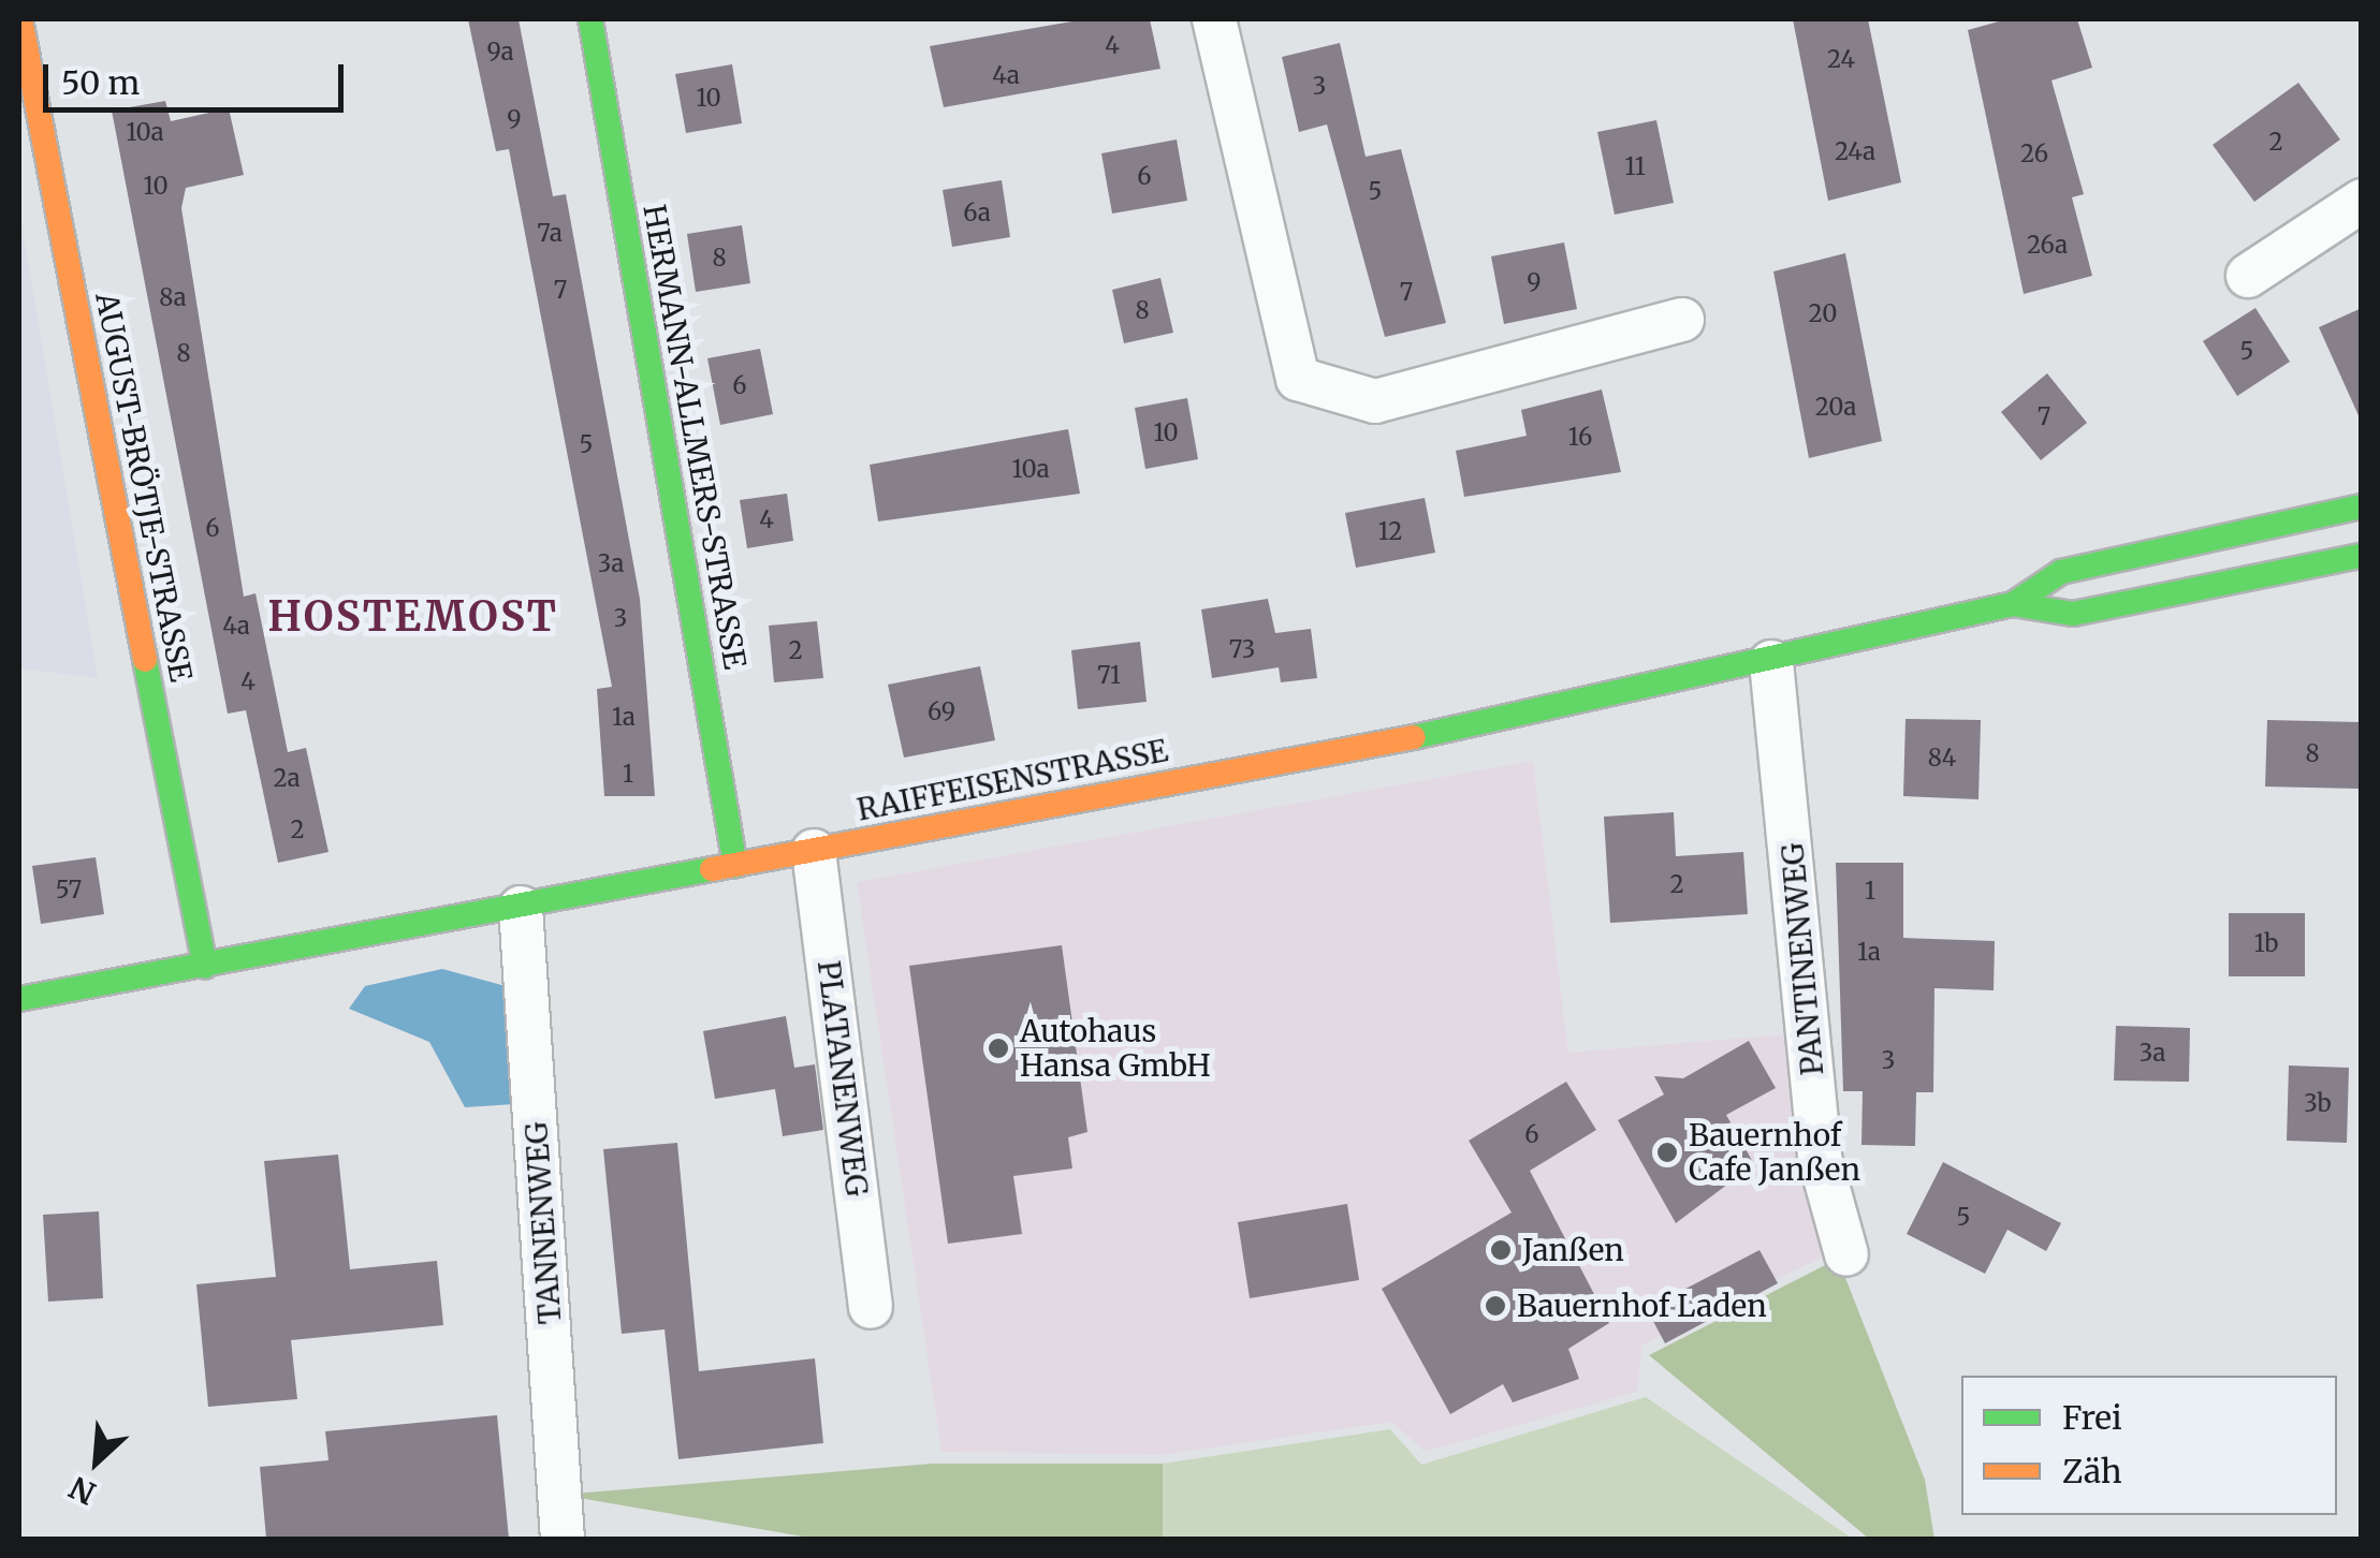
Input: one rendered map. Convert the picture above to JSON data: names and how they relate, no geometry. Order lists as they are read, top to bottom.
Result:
{
  "streets": {
    "street": [
      "HERMANN-ALLMERS-STRASSE",
      "AUGUST-BRÖTJE-STRASSE",
      "RAIFFEISENSTRASSE",
      "PANTINENWEG",
      "PLATANENWEG",
      "TANNENWEG"
    ]
  },
  "crossings": [
    ["HERMANN-ALLMERS-STRASSE", "RAIFFEISENSTRASSE"],
    ["AUGUST-BRÖTJE-STRASSE", "RAIFFEISENSTRASSE"],
    ["RAIFFEISENSTRASSE", "PANTINENWEG"],
    ["RAIFFEISENSTRASSE", "PLATANENWEG"],
    ["RAIFFEISENSTRASSE", "TANNENWEG"]
  ],
  "districts": ["HOSTEMOST"],
  "places": [
    "Autohaus Hansa GmbH",
    "Bauernhof Cafe Janßen",
    "Janßen",
    "Bauernhof Laden"
  ],
  "house_numbers": [
    "4",
    "9a",
    "24",
    "4a",
    "3",
    "10",
    "9",
    "10a",
    "2",
    "24a",
    "26",
    "11",
    "6",
    "10",
    "5",
    "6a",
    "7a",
    "26a",
    "8",
    "9",
    "7",
    "7",
    "8a",
    "8",
    "20",
    "5",
    "8",
    "6",
    "20a",
    "7",
    "10",
    "16",
    "5",
    "10a",
    "4",
    "6",
    "12",
    "3a",
    "3",
    "4a",
    "73",
    "2",
    "71",
    "4",
    "69",
    "1a",
    "8",
    "84",
    "1",
    "2a",
    "2",
    "2",
    "57",
    "1",
    "1b",
    "1a",
    "3a",
    "3",
    "3b",
    "6",
    "5"
  ],
  "legend": ["Frei", "Zäh"],
  "scale_bar": "50 m",
  "north": "bottom left"
}
